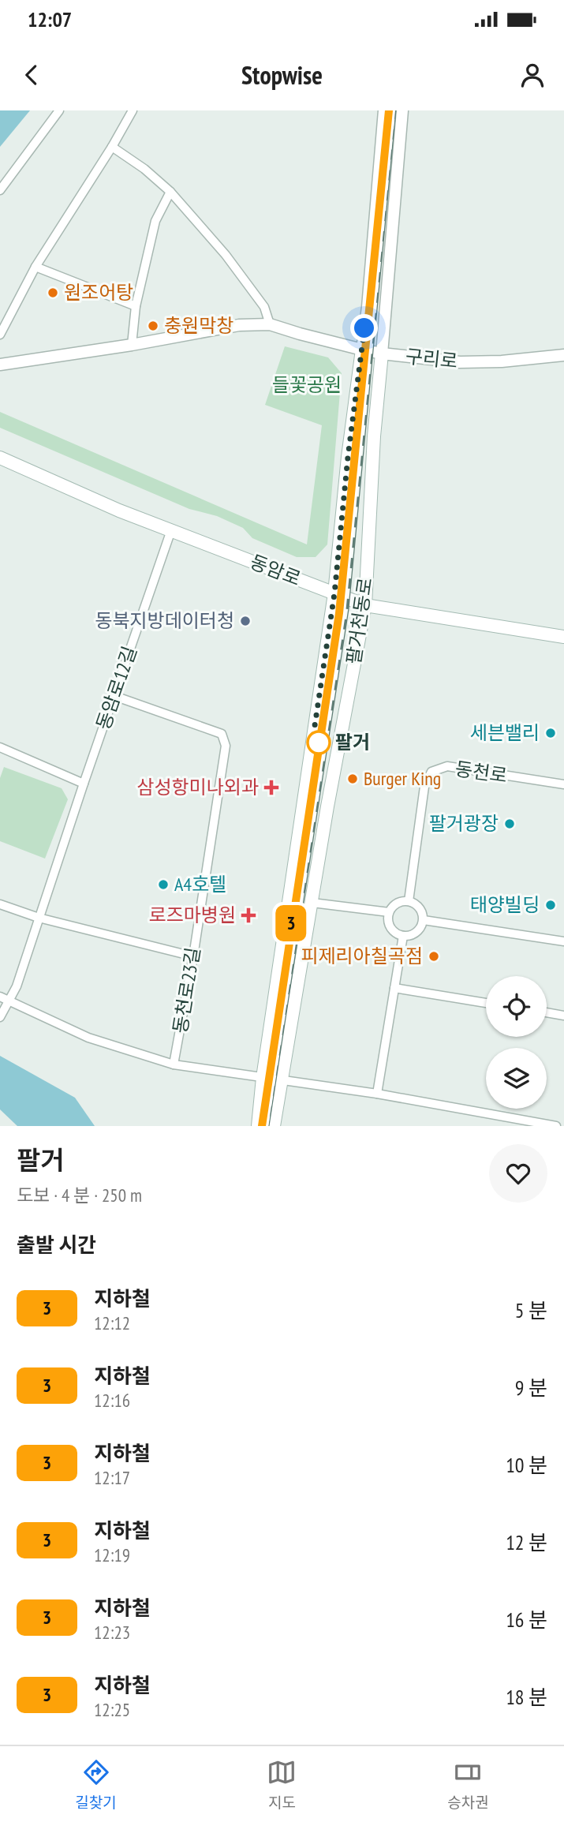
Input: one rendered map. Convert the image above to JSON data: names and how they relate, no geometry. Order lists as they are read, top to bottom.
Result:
{
  "streets": {
    "main road": ["동암로", "팔거천동로"],
    "street": [
      "구리로",
      "동암로12길",
      "동천로",
      "동천로23길"
    ]
  },
  "crossings": [
    ["구리로", "팔거천동로"],
    ["동암로", "팔거천동로"],
    ["동암로", "동암로12길"],
    ["동암로12길", "동천로23길"]
  ],
  "parks": ["들꽃공원"],
  "places": {
    "other": [
      "원조어탕",
      "충원막창",
      "동북지방데이터청",
      "세븐밸리",
      "팔거",
      "Burger King",
      "팔거광장",
      "A4호텔",
      "태양빌딩",
      "피제리아칠곡점"
    ],
    "health": ["삼성항미나외과", "로즈마병원"]
  },
  "lines": ["metro line 3"],
  "page": {
    "status": "12:07",
    "header": "Stopwise",
    "on_map": "3",
    "heading": [
      ["팔거", "도보 · 4 분 · 250 m"],
      "출발 시간"
    ],
    "list": [
      {
        "mark": "3",
        "name": "지하철",
        "note": "12:12",
        "value": "5 분"
      },
      {
        "mark": "3",
        "name": "지하철",
        "note": "12:16",
        "value": "9 분"
      },
      {
        "mark": "3",
        "name": "지하철",
        "note": "12:17",
        "value": "10 분"
      },
      {
        "mark": "3",
        "name": "지하철",
        "note": "12:19",
        "value": "12 분"
      },
      {
        "mark": "3",
        "name": "지하철",
        "note": "12:23",
        "value": "16 분"
      },
      {
        "mark": "3",
        "name": "지하철",
        "note": "12:25",
        "value": "18 분"
      }
    ],
    "tabs": ["길찾기", "지도", "승차권"]
  }
}
